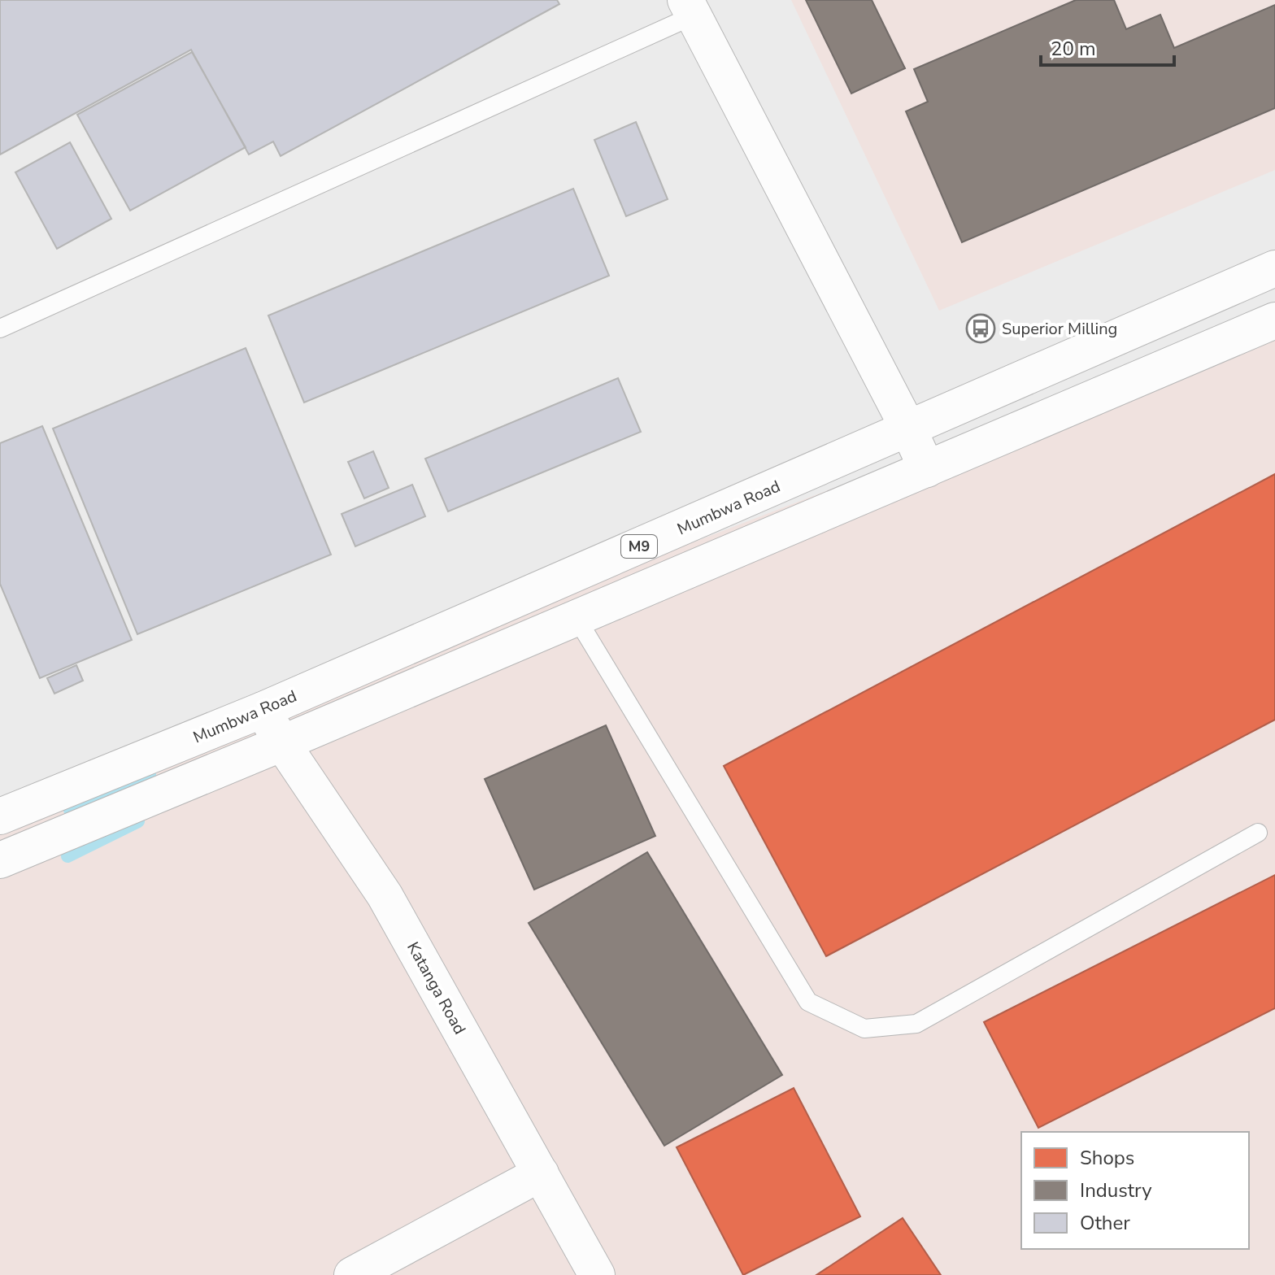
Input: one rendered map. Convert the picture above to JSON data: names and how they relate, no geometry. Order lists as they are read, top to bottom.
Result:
{
  "streets": {
    "main road": ["Mumbwa Road", "M9", "Katanga Road"]
  },
  "crossings": [
    ["Mumbwa Road", "Katanga Road"],
    ["M9", "Katanga Road"]
  ],
  "places": {
    "bus stop": ["Superior Milling"]
  },
  "legend": ["Shops", "Industry", "Other"],
  "scale_bar": "20 m"
}
